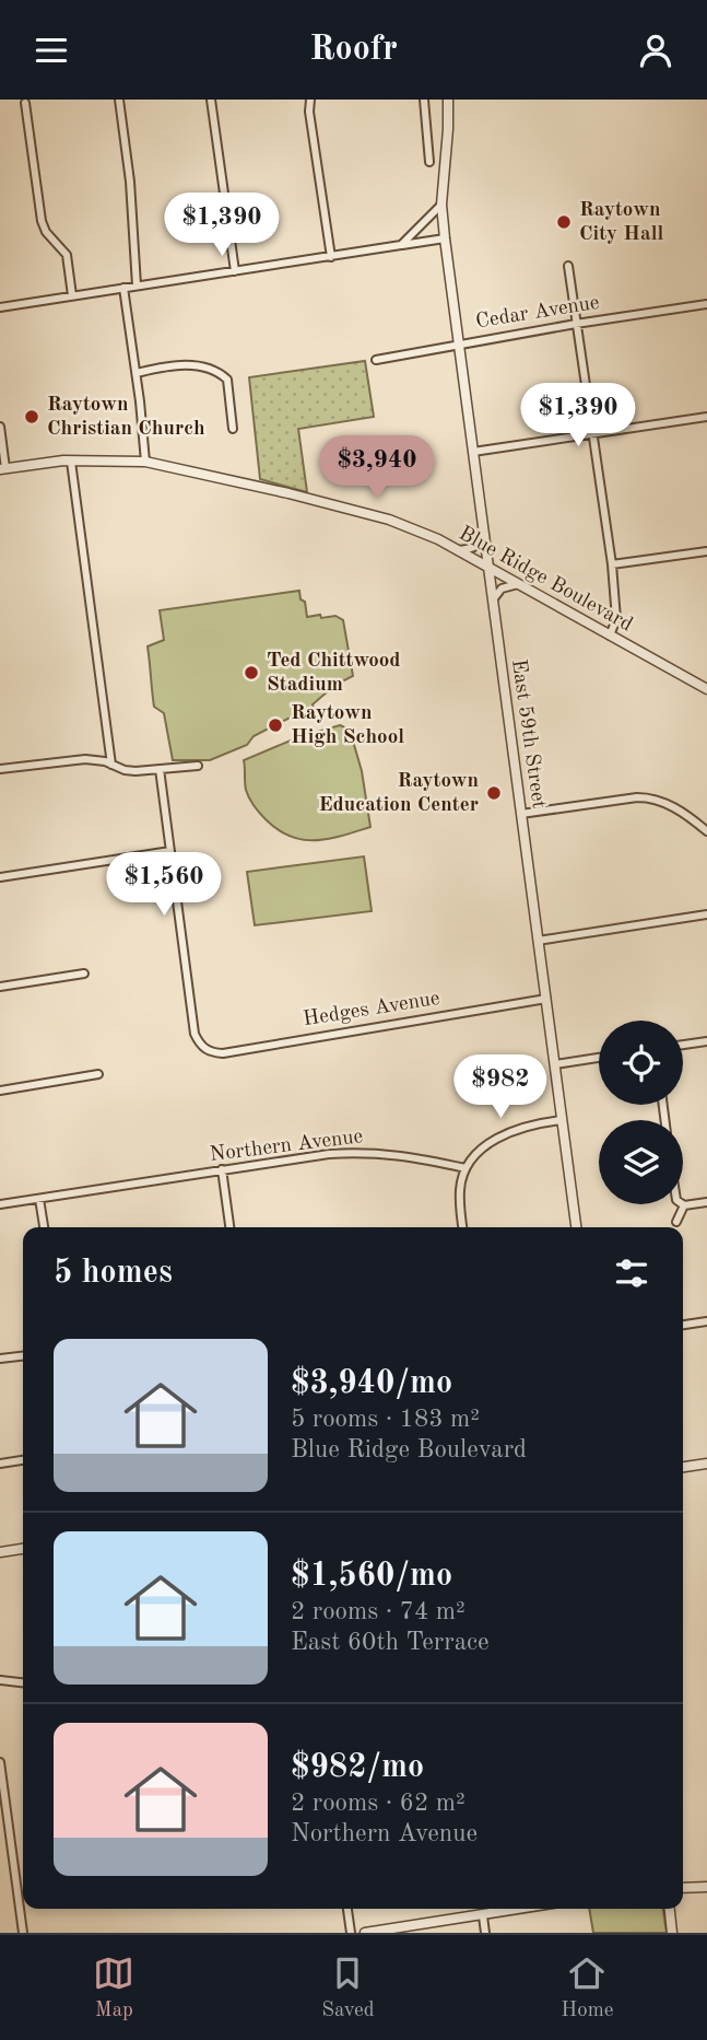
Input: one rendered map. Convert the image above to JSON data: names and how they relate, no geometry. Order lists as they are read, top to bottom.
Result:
{
  "streets": {
    "street": [
      "Cedar Avenue",
      "Blue Ridge Boulevard",
      "East 59th Street",
      "Hedges Avenue",
      "Northern Avenue"
    ]
  },
  "crossings": [
    ["Cedar Avenue", "East 59th Street"],
    ["Blue Ridge Boulevard", "East 59th Street"],
    ["East 59th Street", "Hedges Avenue"]
  ],
  "places": [
    "Raytown City Hall",
    "Raytown Christian Church",
    "Ted Chittwood Stadium",
    "Raytown High School",
    "Raytown Education Center"
  ],
  "page": {
    "header": "Roofr",
    "price": [
      "$1,390",
      "$1,390",
      "$3,940",
      "$1,560",
      "$982"
    ],
    "heading": "5 homes",
    "list": [
      {
        "name": "$3,940/mo",
        "note": "5 rooms · 183 m² · Blue Ridge Boulevard"
      },
      {
        "name": "$1,560/mo",
        "note": "2 rooms · 74 m² · East 60th Terrace"
      },
      {
        "name": "$982/mo",
        "note": "2 rooms · 62 m² · Northern Avenue"
      }
    ],
    "tabs": ["Map", "Saved", "Home"]
  }
}
